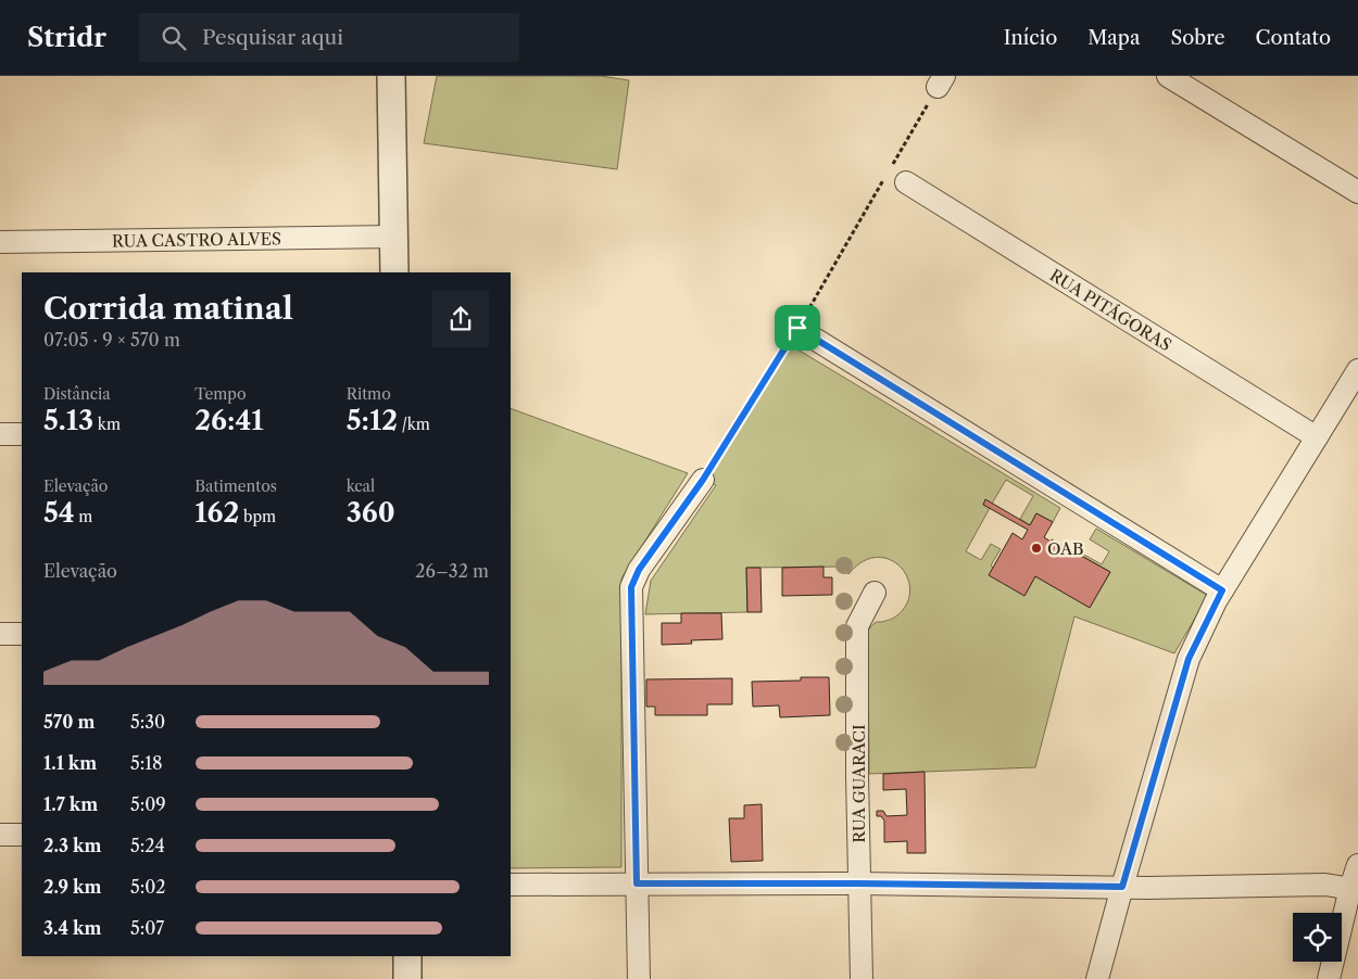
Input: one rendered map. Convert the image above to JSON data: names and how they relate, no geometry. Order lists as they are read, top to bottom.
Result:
{
  "streets": {
    "street": ["RUA CASTRO ALVES", "RUA PITÁGORAS", "RUA GUARACI"]
  },
  "places": ["OAB"],
  "page": {
    "header": "Stridr",
    "search": "Pesquisar aqui",
    "nav": [
      "Início",
      "Mapa",
      "Sobre",
      "Contato"
    ],
    "heading": ["Corrida matinal", "07:05 · 9 × 570 m"],
    "stats": [
      ["Distância", "5.13 km"],
      ["Tempo", "26:41"],
      ["Ritmo", "5:12 /km"],
      ["Elevação", "54 m"],
      ["Batimentos", "162 bpm"],
      ["kcal", "360"]
    ],
    "chart": ["Elevação", "26–32 m"],
    "list": [
      {
        "name": "570 m",
        "note": "5:30"
      },
      {
        "name": "1.1 km",
        "note": "5:18"
      },
      {
        "name": "1.7 km",
        "note": "5:09"
      },
      {
        "name": "2.3 km",
        "note": "5:24"
      },
      {
        "name": "2.9 km",
        "note": "5:02"
      },
      {
        "name": "3.4 km",
        "note": "5:07"
      }
    ]
  }
}
